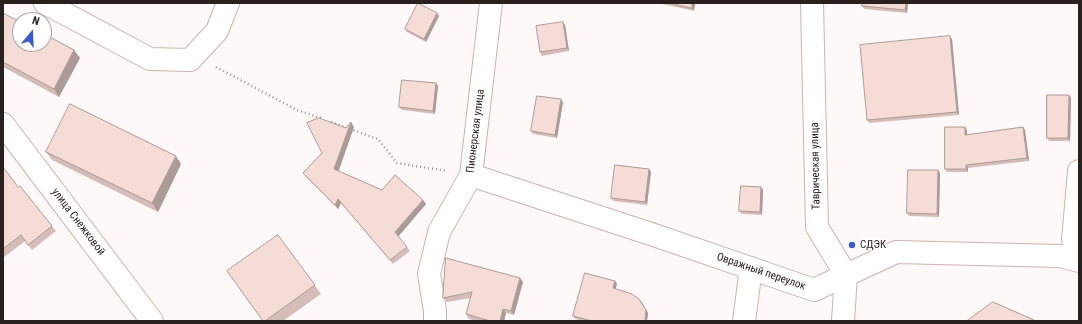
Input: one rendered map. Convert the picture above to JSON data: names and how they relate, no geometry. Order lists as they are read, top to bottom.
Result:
{
  "streets": {
    "street": [
      "Пионерская улица",
      "Таврическая улица",
      "улица Снежковой",
      "Овражный переулок"
    ]
  },
  "crossings": [
    ["Пионерская улица", "Овражный переулок"],
    ["Таврическая улица", "Овражный переулок"]
  ],
  "places": ["СДЭК"],
  "north": "top"
}
